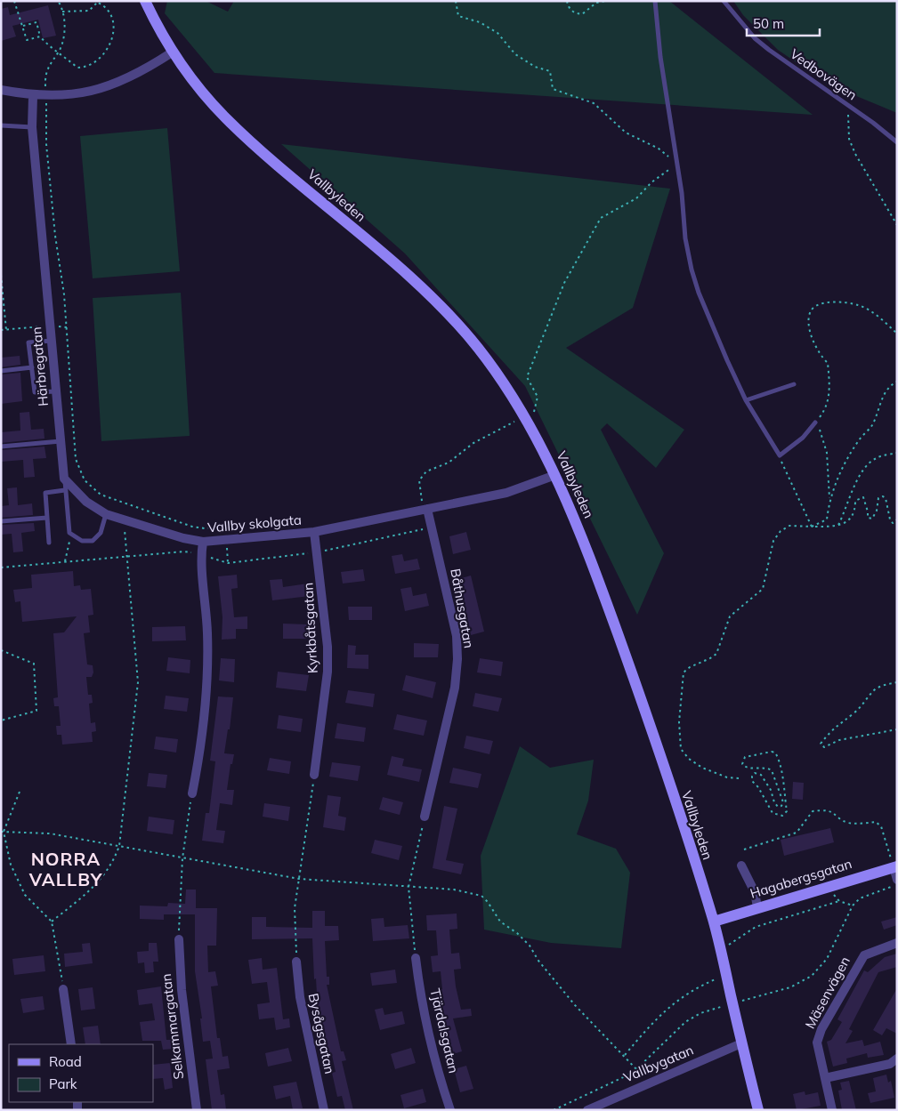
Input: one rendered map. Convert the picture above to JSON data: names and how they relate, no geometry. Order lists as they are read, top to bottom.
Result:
{
  "streets": {
    "main road": ["Vallbyleden", "Hagabergsgatan"],
    "street": [
      "Härbregatan",
      "Vallby skolgata",
      "Båthusgatan",
      "Kyrkbåtsgatan",
      "Mäsenvägen",
      "Selkammargatan",
      "Tjärdalsgatan",
      "Bysågsgatan",
      "Vallbygatan"
    ],
    "lane": ["Vedbovägen"]
  },
  "crossings": [
    ["Vallbyleden", "Vallby skolgata"],
    ["Vallbyleden", "Hagabergsgatan"],
    ["Vallbyleden", "Vallbygatan"],
    ["Vallby skolgata", "Båthusgatan"],
    ["Vallby skolgata", "Kyrkbåtsgatan"]
  ],
  "districts": ["NORRA VALLBY"],
  "legend": ["Road", "Park"],
  "scale_bar": "50 m"
}
